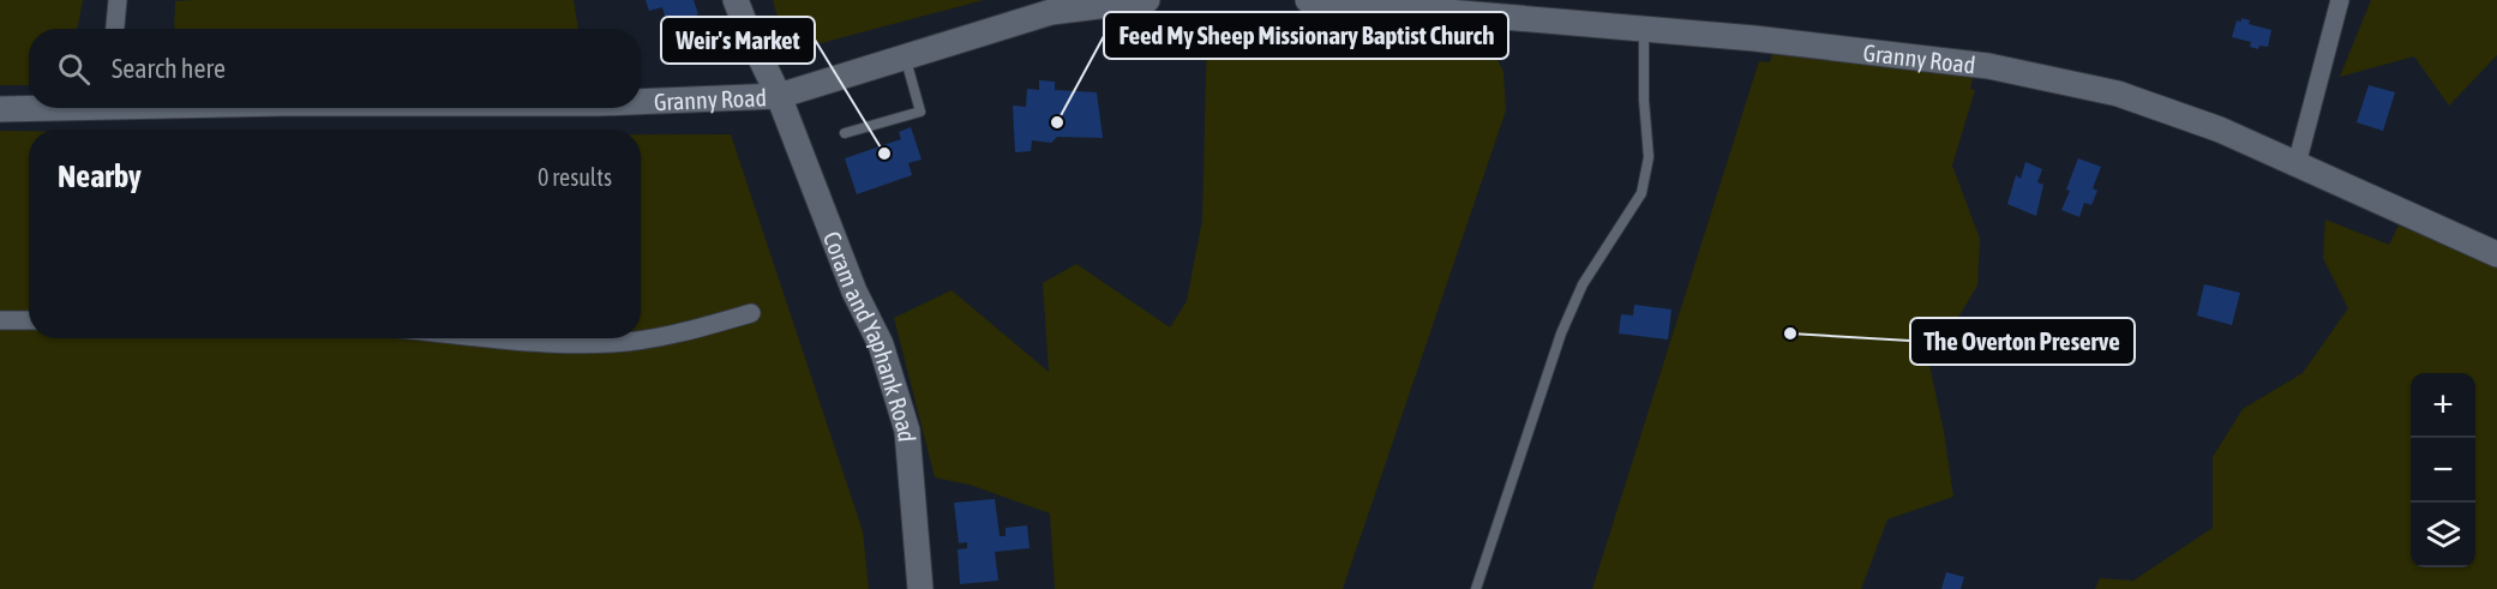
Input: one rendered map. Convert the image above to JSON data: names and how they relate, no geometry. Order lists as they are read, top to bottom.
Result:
{
  "streets": {
    "street": ["Granny Road", "Coram and Yaphank Road"]
  },
  "crossings": [
    ["Granny Road", "Coram and Yaphank Road"]
  ],
  "places": ["Feed My Sheep Missionary Baptist Church", "Weir's Market", "The Overton Preserve"],
  "page": {
    "search": "Search here",
    "heading": ["Nearby", "0 results"],
    "map_buttons": ["+", "−"]
  }
}
